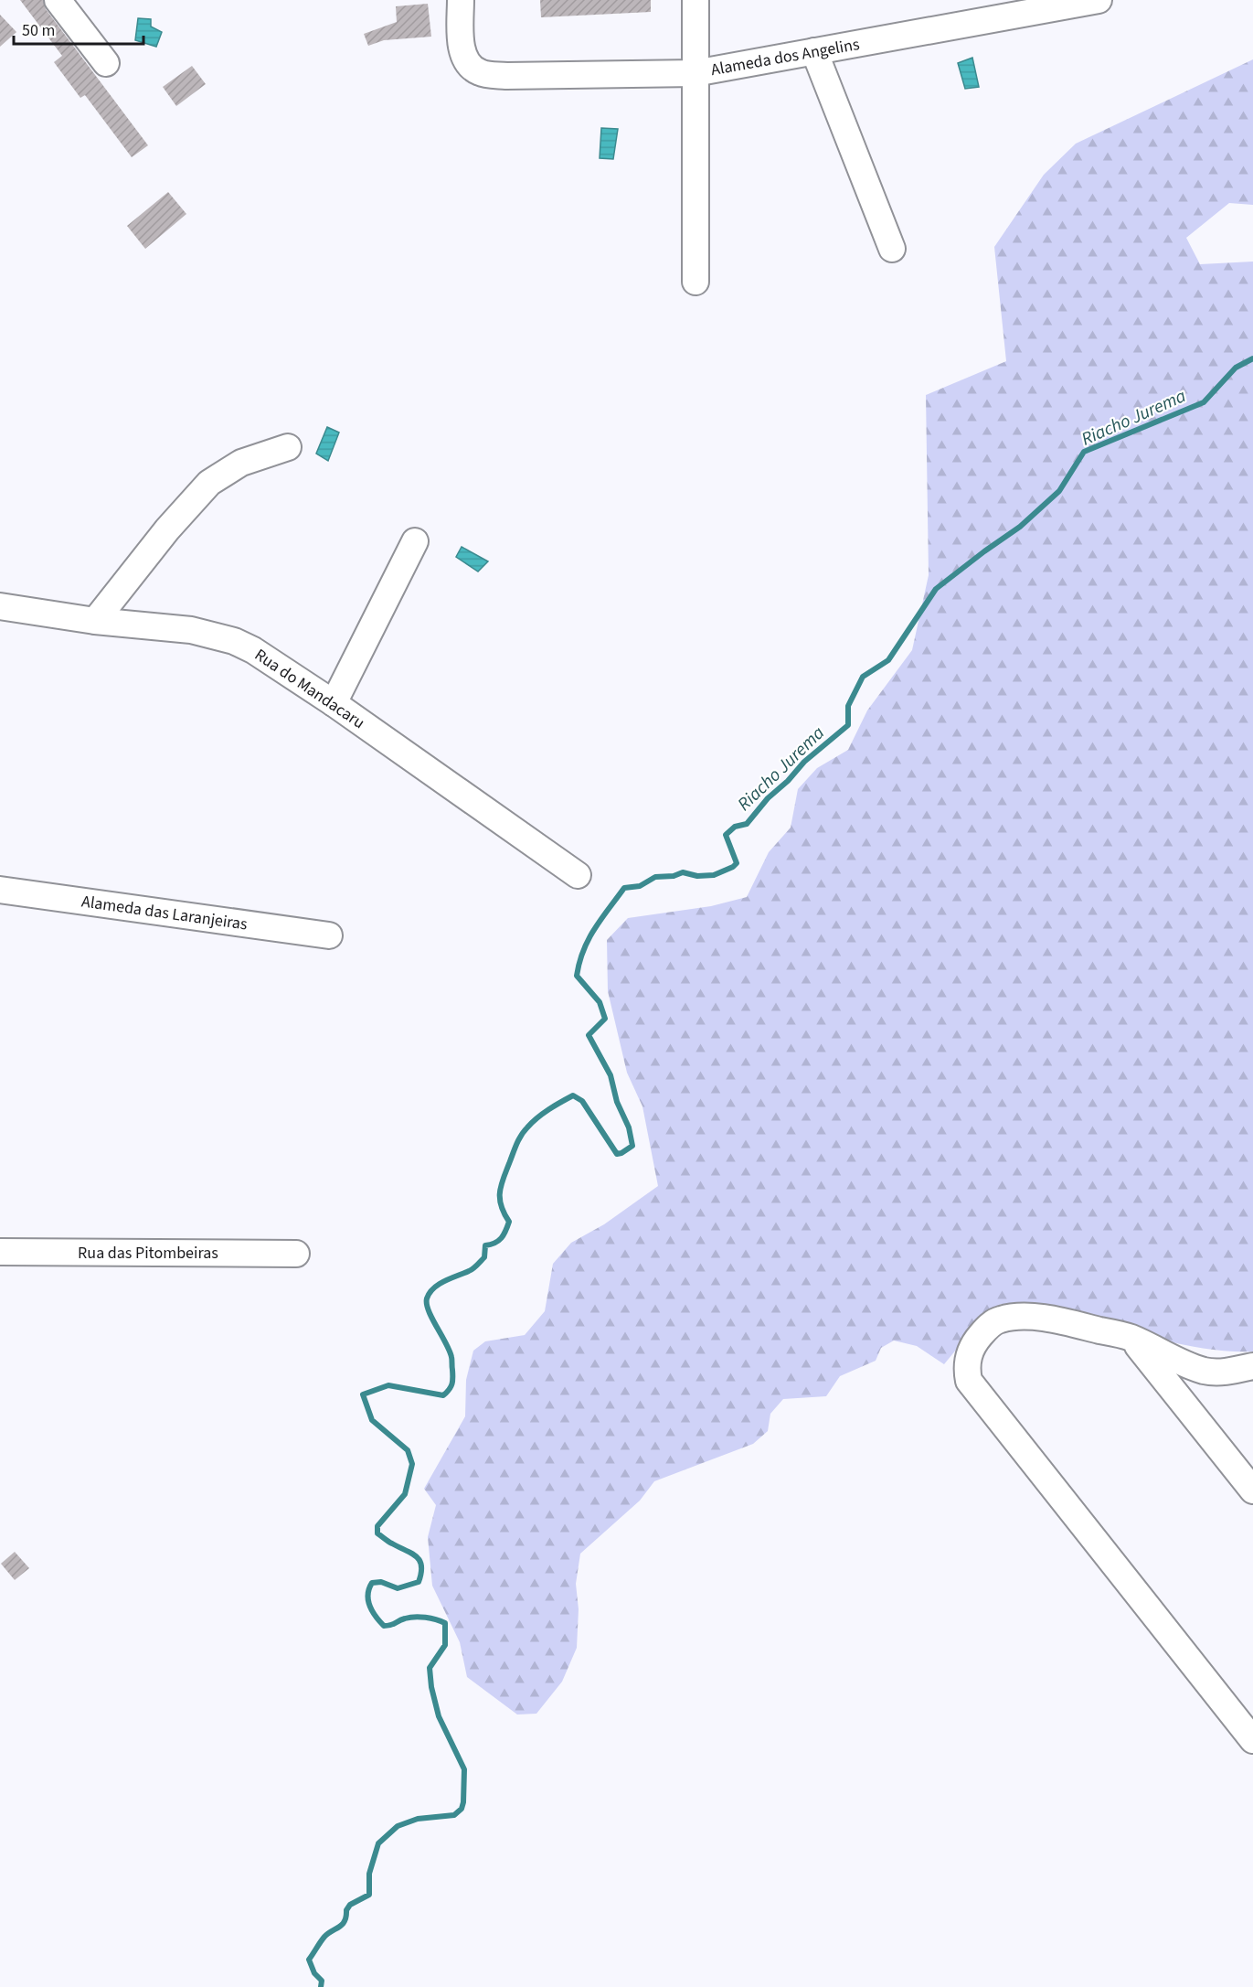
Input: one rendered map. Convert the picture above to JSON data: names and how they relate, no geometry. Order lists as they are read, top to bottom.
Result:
{
  "streets": {
    "street": [
      "Alameda dos Angelins",
      "Rua do Mandacaru",
      "Alameda das Laranjeiras",
      "Rua das Pitombeiras"
    ]
  },
  "water": ["Riacho Jurema"],
  "scale_bar": "50 m"
}
